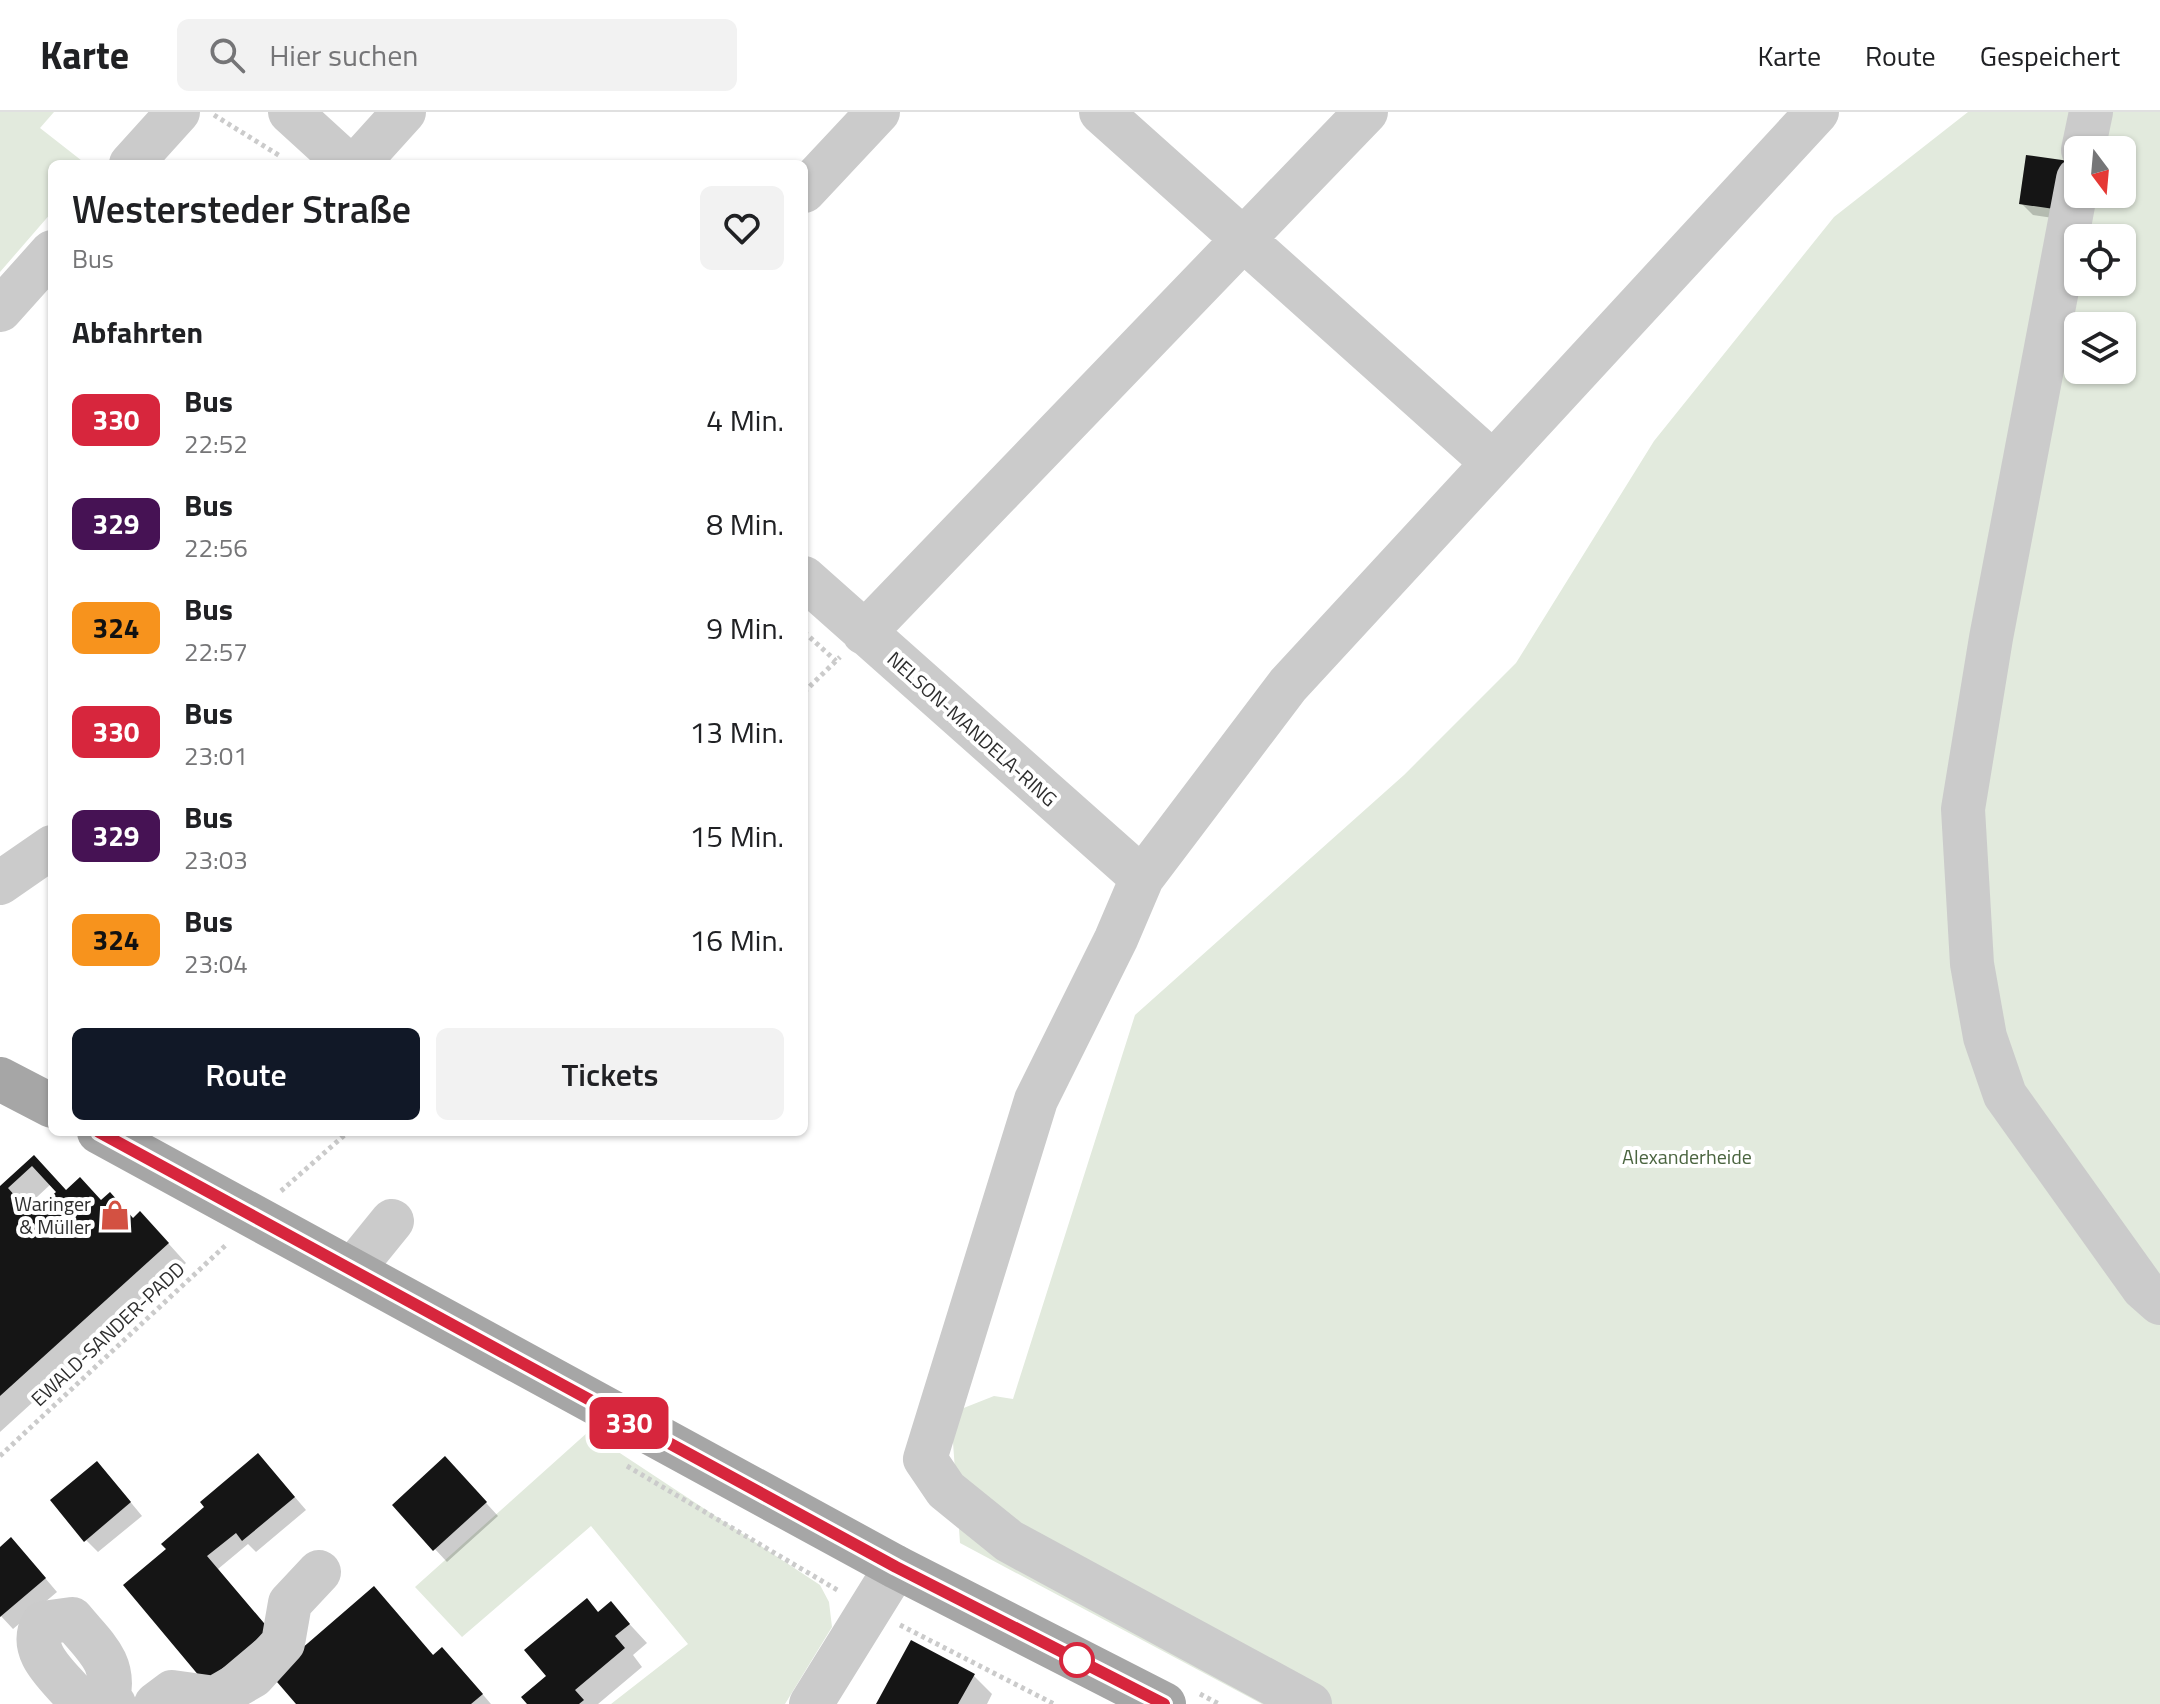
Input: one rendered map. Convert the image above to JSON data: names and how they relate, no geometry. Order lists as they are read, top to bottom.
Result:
{
  "streets": {
    "street": ["NELSON-MANDELA-RING"],
    "path": ["EWALD-SANDER-PADD"]
  },
  "parks": ["Alexanderheide"],
  "places": {
    "shop": ["Waringer & Müller"]
  },
  "lines": ["bus line 330"],
  "north": "bottom",
  "page": {
    "header": "Karte",
    "search": "Hier suchen",
    "nav": ["Karte", "Route", "Gespeichert"],
    "on_map": "330",
    "heading": [
      ["Westersteder Straße", "Bus"],
      "Abfahrten"
    ],
    "list": [
      {
        "mark": "330",
        "name": "Bus",
        "note": "22:52",
        "value": "4 Min."
      },
      {
        "mark": "329",
        "name": "Bus",
        "note": "22:56",
        "value": "8 Min."
      },
      {
        "mark": "324",
        "name": "Bus",
        "note": "22:57",
        "value": "9 Min."
      },
      {
        "mark": "330",
        "name": "Bus",
        "note": "23:01",
        "value": "13 Min."
      },
      {
        "mark": "329",
        "name": "Bus",
        "note": "23:03",
        "value": "15 Min."
      },
      {
        "mark": "324",
        "name": "Bus",
        "note": "23:04",
        "value": "16 Min."
      }
    ],
    "buttons": ["Route", "Tickets"]
  }
}
